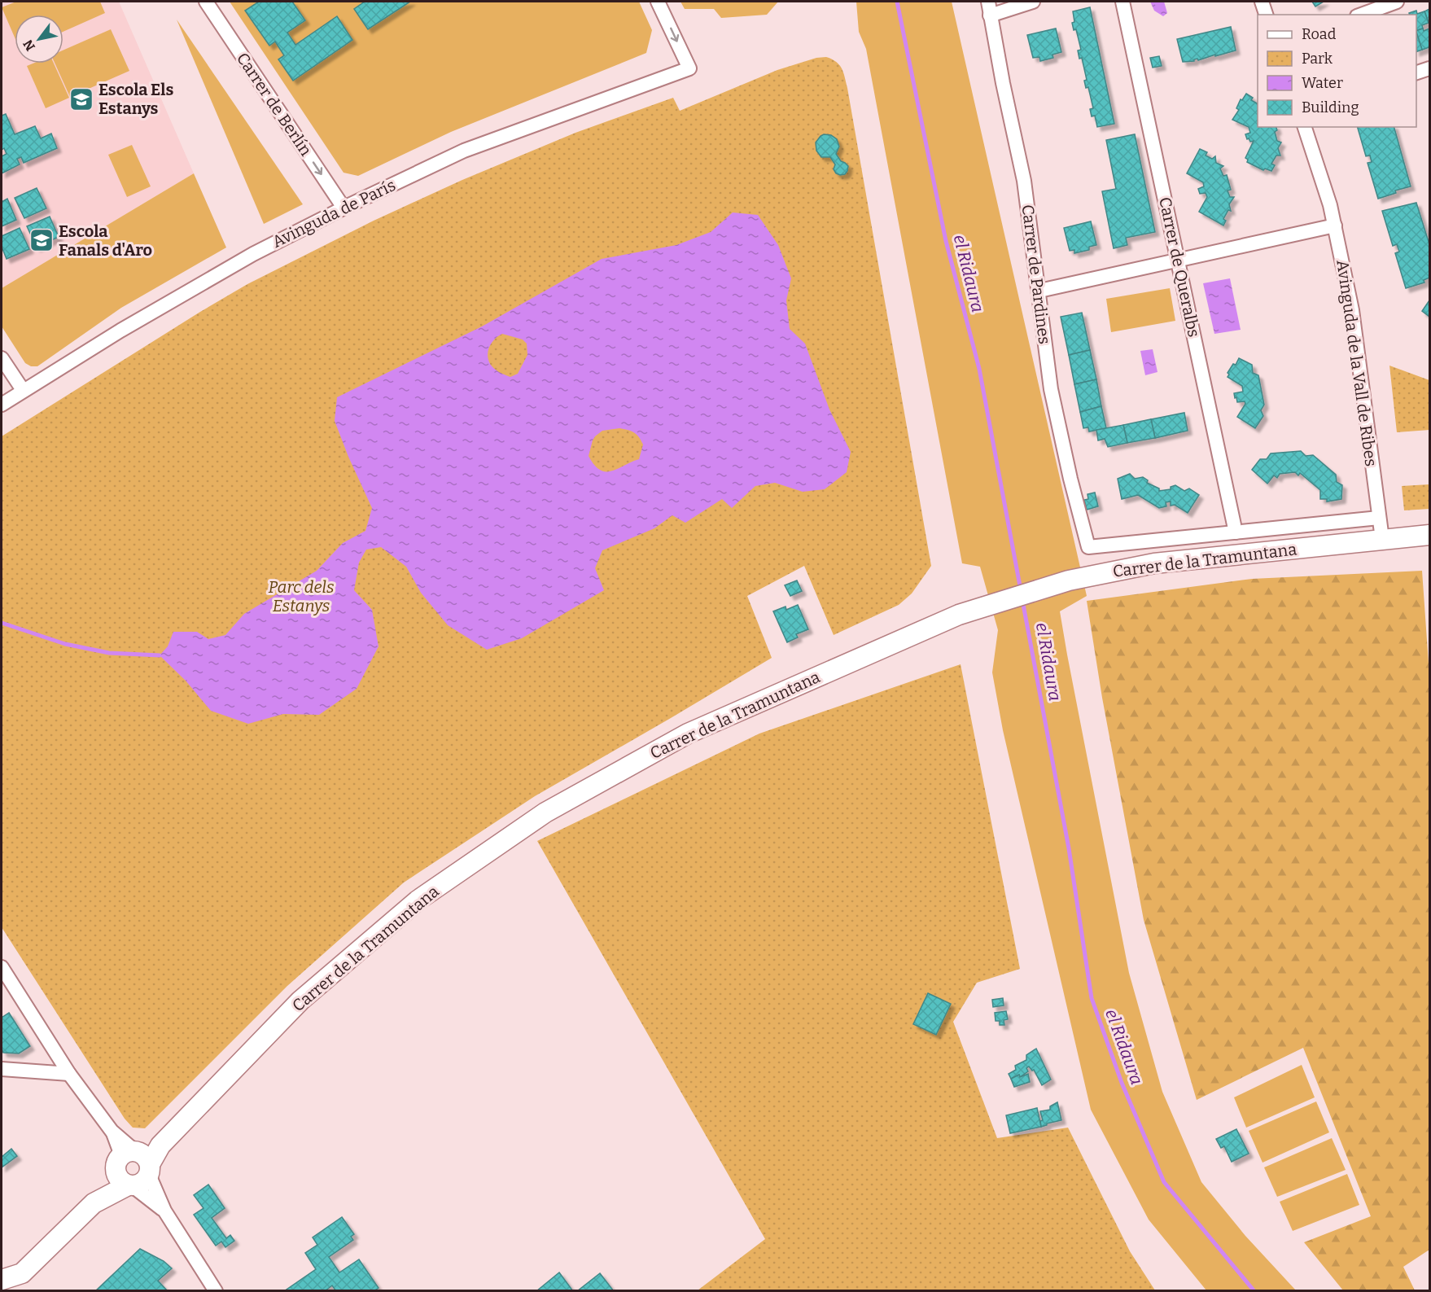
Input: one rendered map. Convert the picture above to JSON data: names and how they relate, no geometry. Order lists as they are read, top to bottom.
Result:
{
  "streets": {
    "main road": ["Carrer de la Tramuntana"],
    "street": [
      "Carrer de Berlín",
      "Avinguda de París",
      "Carrer de Queralbs",
      "Carrer de Pardines",
      "Avinguda de la Vall de Ribes"
    ]
  },
  "crossings": [
    ["Carrer de Berlín", "Avinguda de París"],
    ["Carrer de Queralbs", "Carrer de Pardines"],
    ["Avinguda de la Vall de Ribes", "Carrer de la Tramuntana"]
  ],
  "one_way": ["Carrer de Berlín", "Avinguda de París"],
  "water": ["el Ridaura"],
  "parks": ["Parc dels Estanys"],
  "places": {
    "school or university": ["Escola Els Estanys", "Escola Fanals d'Aro"]
  },
  "legend": [
    "Road",
    "Park",
    "Water",
    "Building"
  ],
  "north": "bottom left"
}
